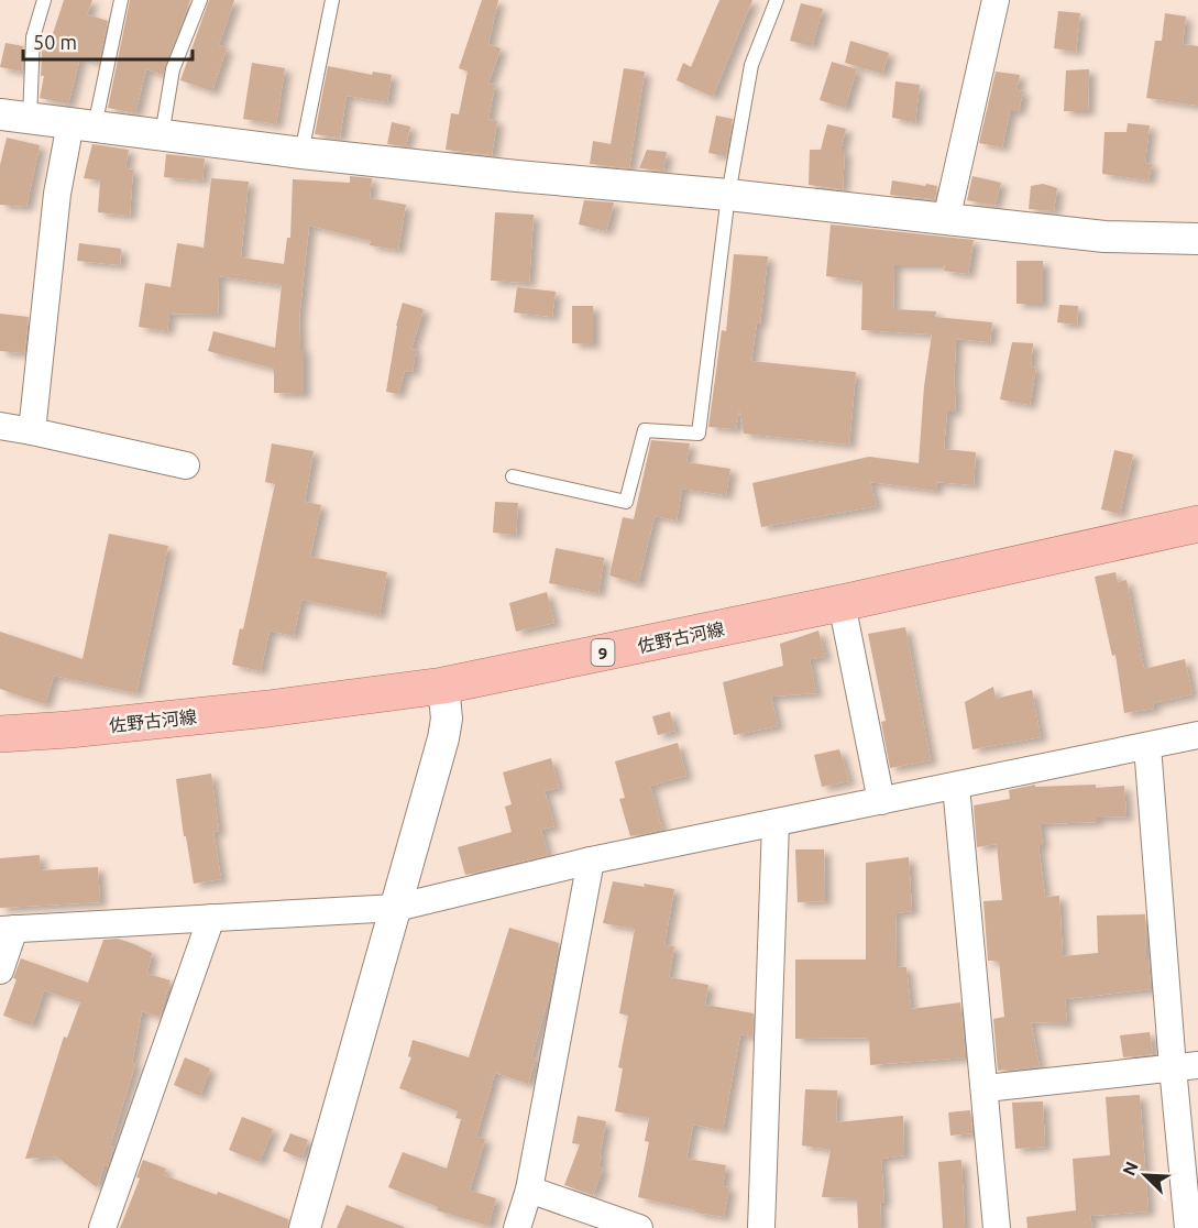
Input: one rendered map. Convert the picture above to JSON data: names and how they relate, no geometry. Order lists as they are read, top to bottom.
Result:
{
  "streets": {
    "main road": ["佐野古河線", "9"]
  },
  "scale_bar": "50 m",
  "north": "top left"
}
